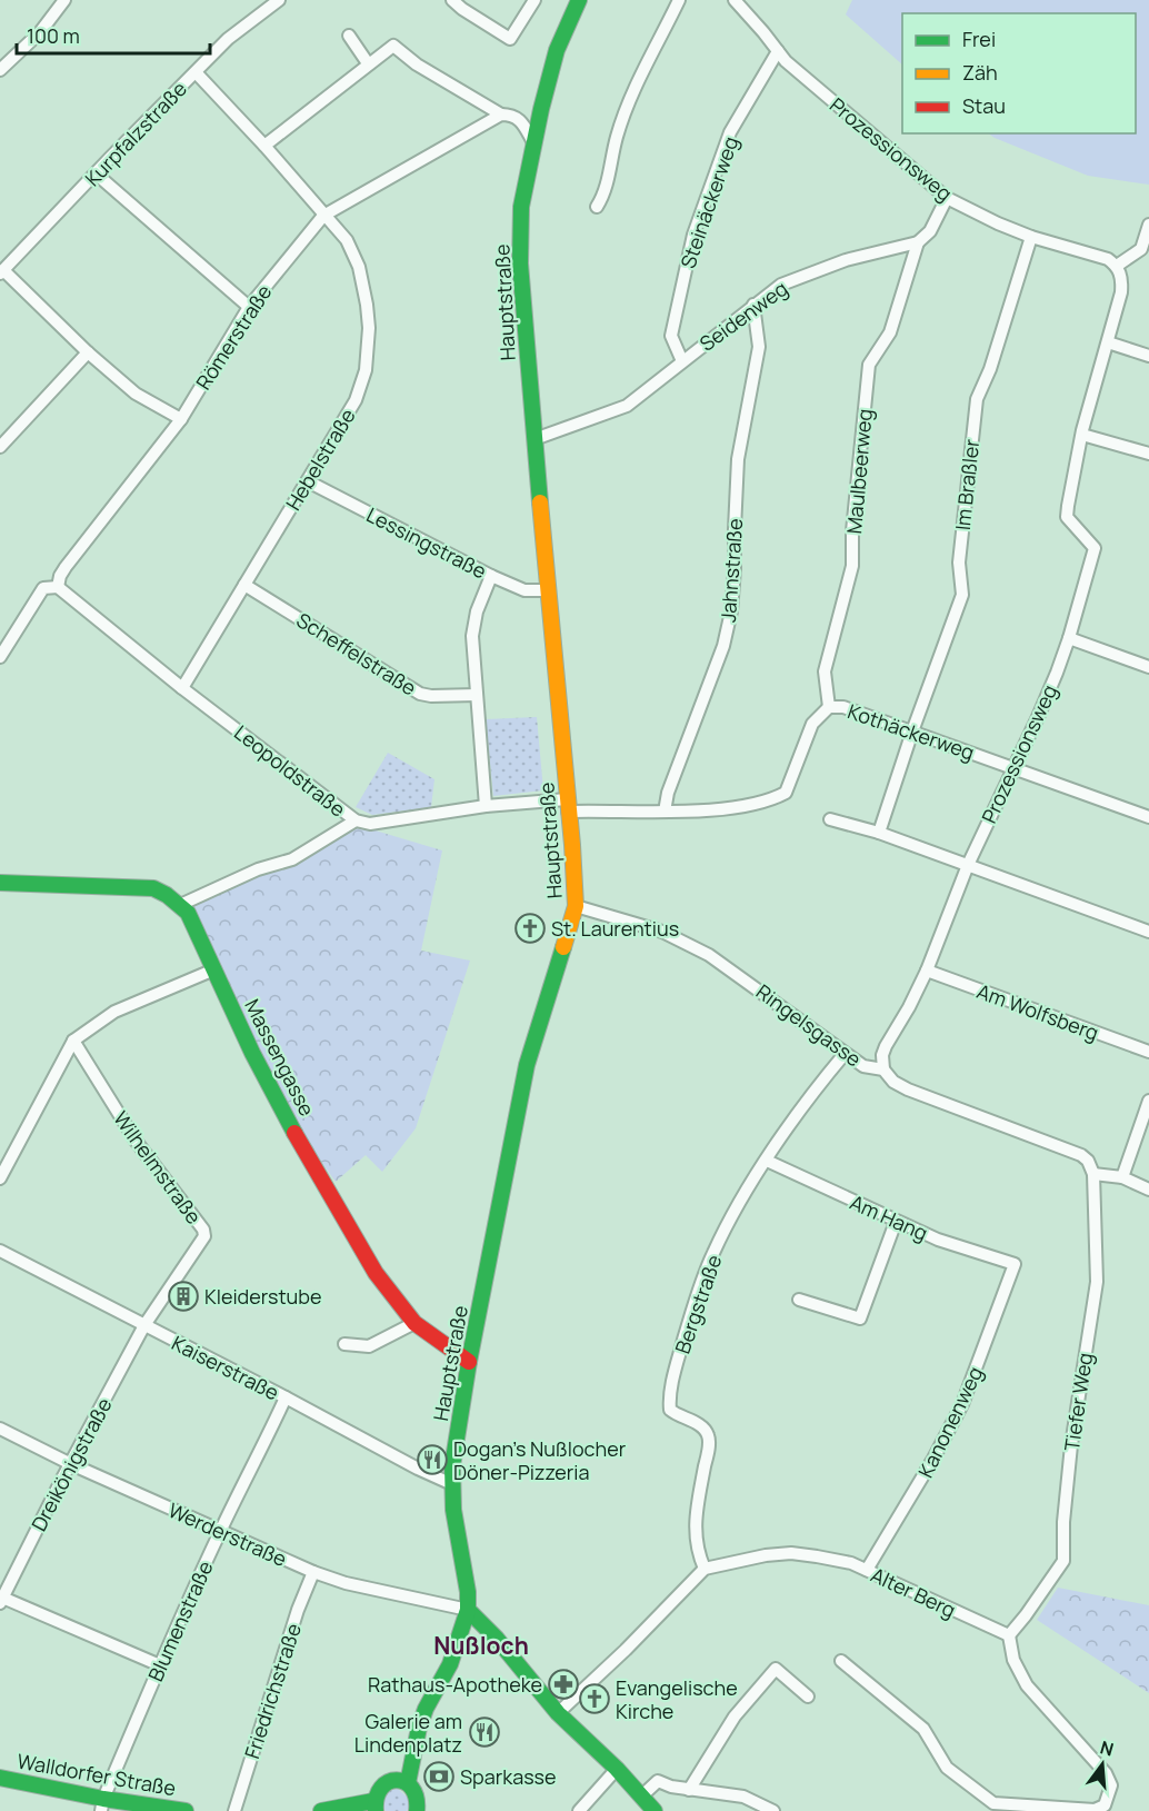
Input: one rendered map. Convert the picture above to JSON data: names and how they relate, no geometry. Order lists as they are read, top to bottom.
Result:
{
  "streets": {
    "main road": ["Hauptstraße", "Massengasse", "Walldorfer Straße"],
    "street": [
      "Kurpfalzstraße",
      "Prozessionsweg",
      "Steinäckerweg",
      "Seidenweg",
      "Römerstraße",
      "Hebelstraße",
      "Maulbeerweg",
      "Im Braßler",
      "Lessingstraße",
      "Jahnstraße",
      "Scheffelstraße",
      "Kothäckerweg",
      "Leopoldstraße",
      "Am Wolfsberg",
      "Ringelsgasse",
      "Wilhelmstraße",
      "Am Hang",
      "Bergstraße",
      "Kaiserstraße",
      "Tiefer Weg",
      "Kanonenweg",
      "Dreikönigstraße",
      "Werderstraße",
      "Alter Berg",
      "Blumenstraße",
      "Friedrichstraße"
    ]
  },
  "crossings": [
    ["Kurpfalzstraße", "Hebelstraße"],
    ["Prozessionsweg", "Steinäckerweg"],
    ["Prozessionsweg", "Im Braßler"],
    ["Prozessionsweg", "Kothäckerweg"],
    ["Prozessionsweg", "Am Wolfsberg"],
    ["Prozessionsweg", "Ringelsgasse"],
    ["Steinäckerweg", "Seidenweg"],
    ["Hauptstraße", "Seidenweg"],
    ["Hauptstraße", "Lessingstraße"],
    ["Hauptstraße", "Leopoldstraße"],
    ["Hauptstraße", "Ringelsgasse"],
    ["Hauptstraße", "Massengasse"],
    ["Hauptstraße", "Kaiserstraße"],
    ["Hauptstraße", "Werderstraße"],
    ["Seidenweg", "Maulbeerweg"],
    ["Seidenweg", "Jahnstraße"],
    ["Römerstraße", "Hebelstraße"],
    ["Römerstraße", "Leopoldstraße"],
    ["Hebelstraße", "Lessingstraße"],
    ["Hebelstraße", "Scheffelstraße"],
    ["Hebelstraße", "Leopoldstraße"],
    ["Maulbeerweg", "Kothäckerweg"],
    ["Im Braßler", "Kothäckerweg"],
    ["Jahnstraße", "Kothäckerweg"],
    ["Ringelsgasse", "Bergstraße"],
    ["Ringelsgasse", "Tiefer Weg"],
    ["Wilhelmstraße", "Kaiserstraße"],
    ["Wilhelmstraße", "Dreikönigstraße"],
    ["Am Hang", "Bergstraße"],
    ["Am Hang", "Kanonenweg"],
    ["Bergstraße", "Alter Berg"],
    ["Kaiserstraße", "Dreikönigstraße"],
    ["Kaiserstraße", "Blumenstraße"],
    ["Tiefer Weg", "Alter Berg"],
    ["Kanonenweg", "Alter Berg"],
    ["Dreikönigstraße", "Werderstraße"],
    ["Werderstraße", "Blumenstraße"],
    ["Werderstraße", "Friedrichstraße"],
    ["Blumenstraße", "Walldorfer Straße"]
  ],
  "districts": ["Nußloch"],
  "places": {
    "church": ["St. Laurentius", "Evangelische Kirche"],
    "building": ["Kleiderstube"],
    "restaurant": ["Dogan's Nußlocher Döner-Pizzeria", "Galerie am Lindenplatz"],
    "pharmacy": ["Rathaus-Apotheke"],
    "bank": ["Sparkasse"]
  },
  "legend": ["Frei", "Zäh", "Stau"],
  "scale_bar": "100 m",
  "north": "top"
}
